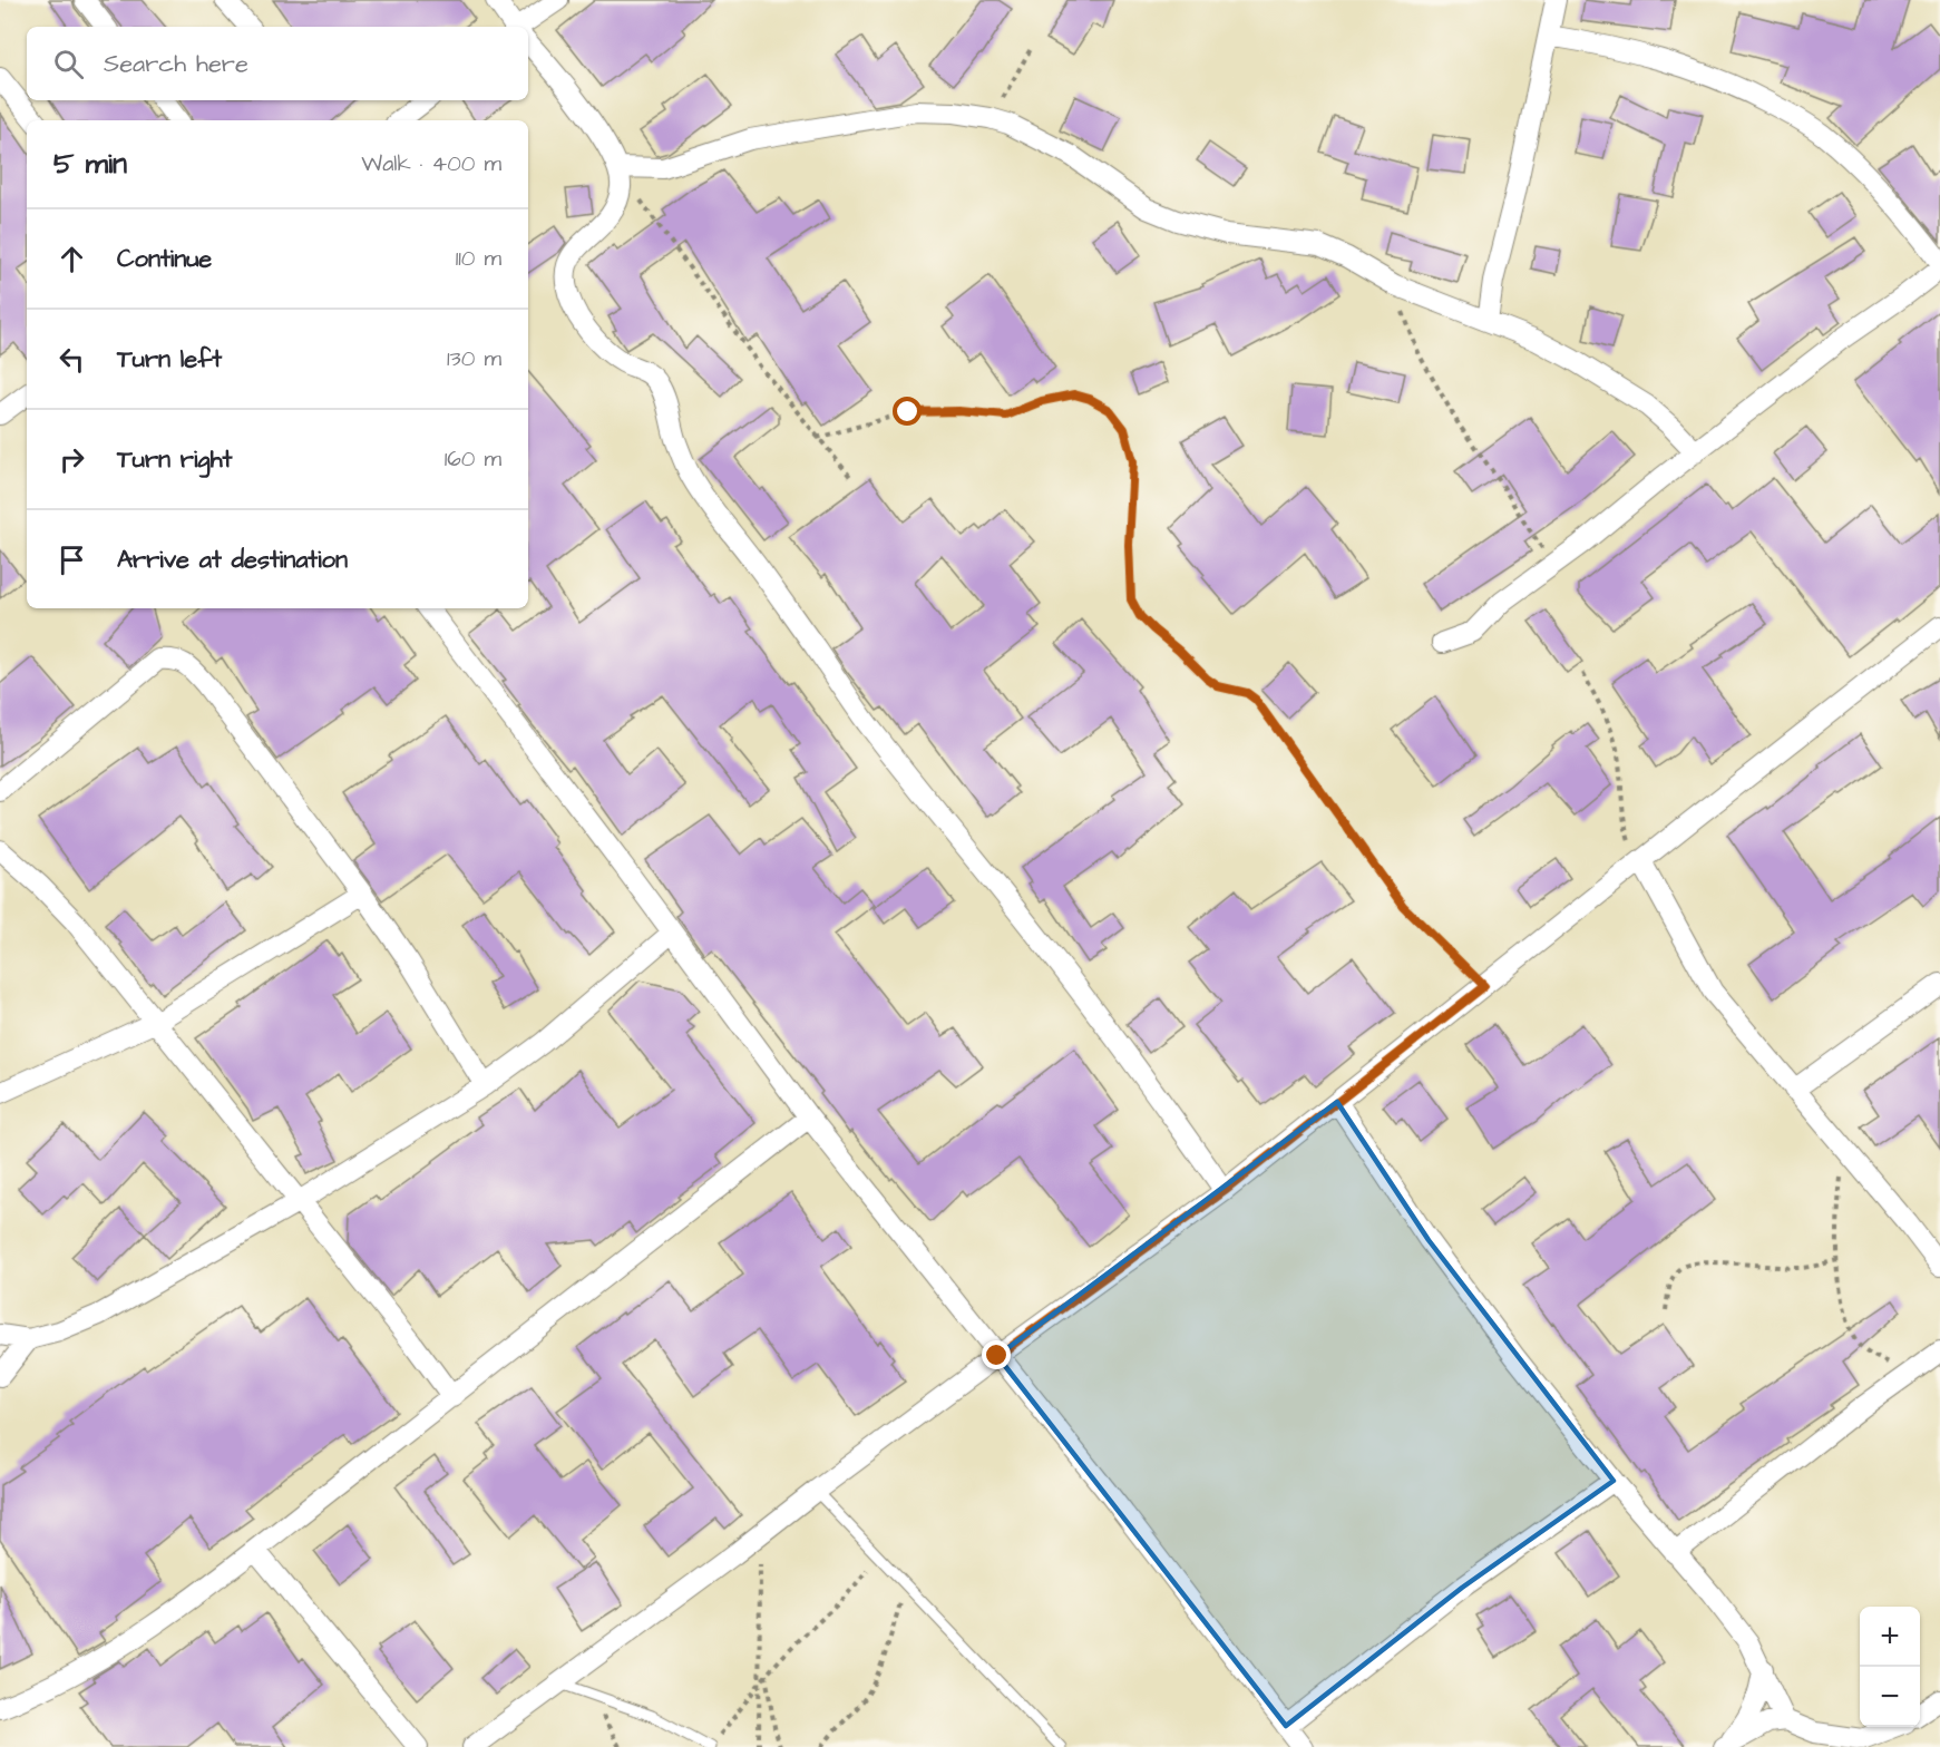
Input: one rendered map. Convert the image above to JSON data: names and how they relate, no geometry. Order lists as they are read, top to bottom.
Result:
{
  "page": {
    "search": "Search here",
    "heading": ["5 min", "Walk · 400 m"],
    "list": [
      ["Continue", "110 m"],
      ["Turn left", "130 m"],
      ["Turn right", "160 m"],
      "Arrive at destination"
    ],
    "map_buttons": ["+", "−"]
  }
}
